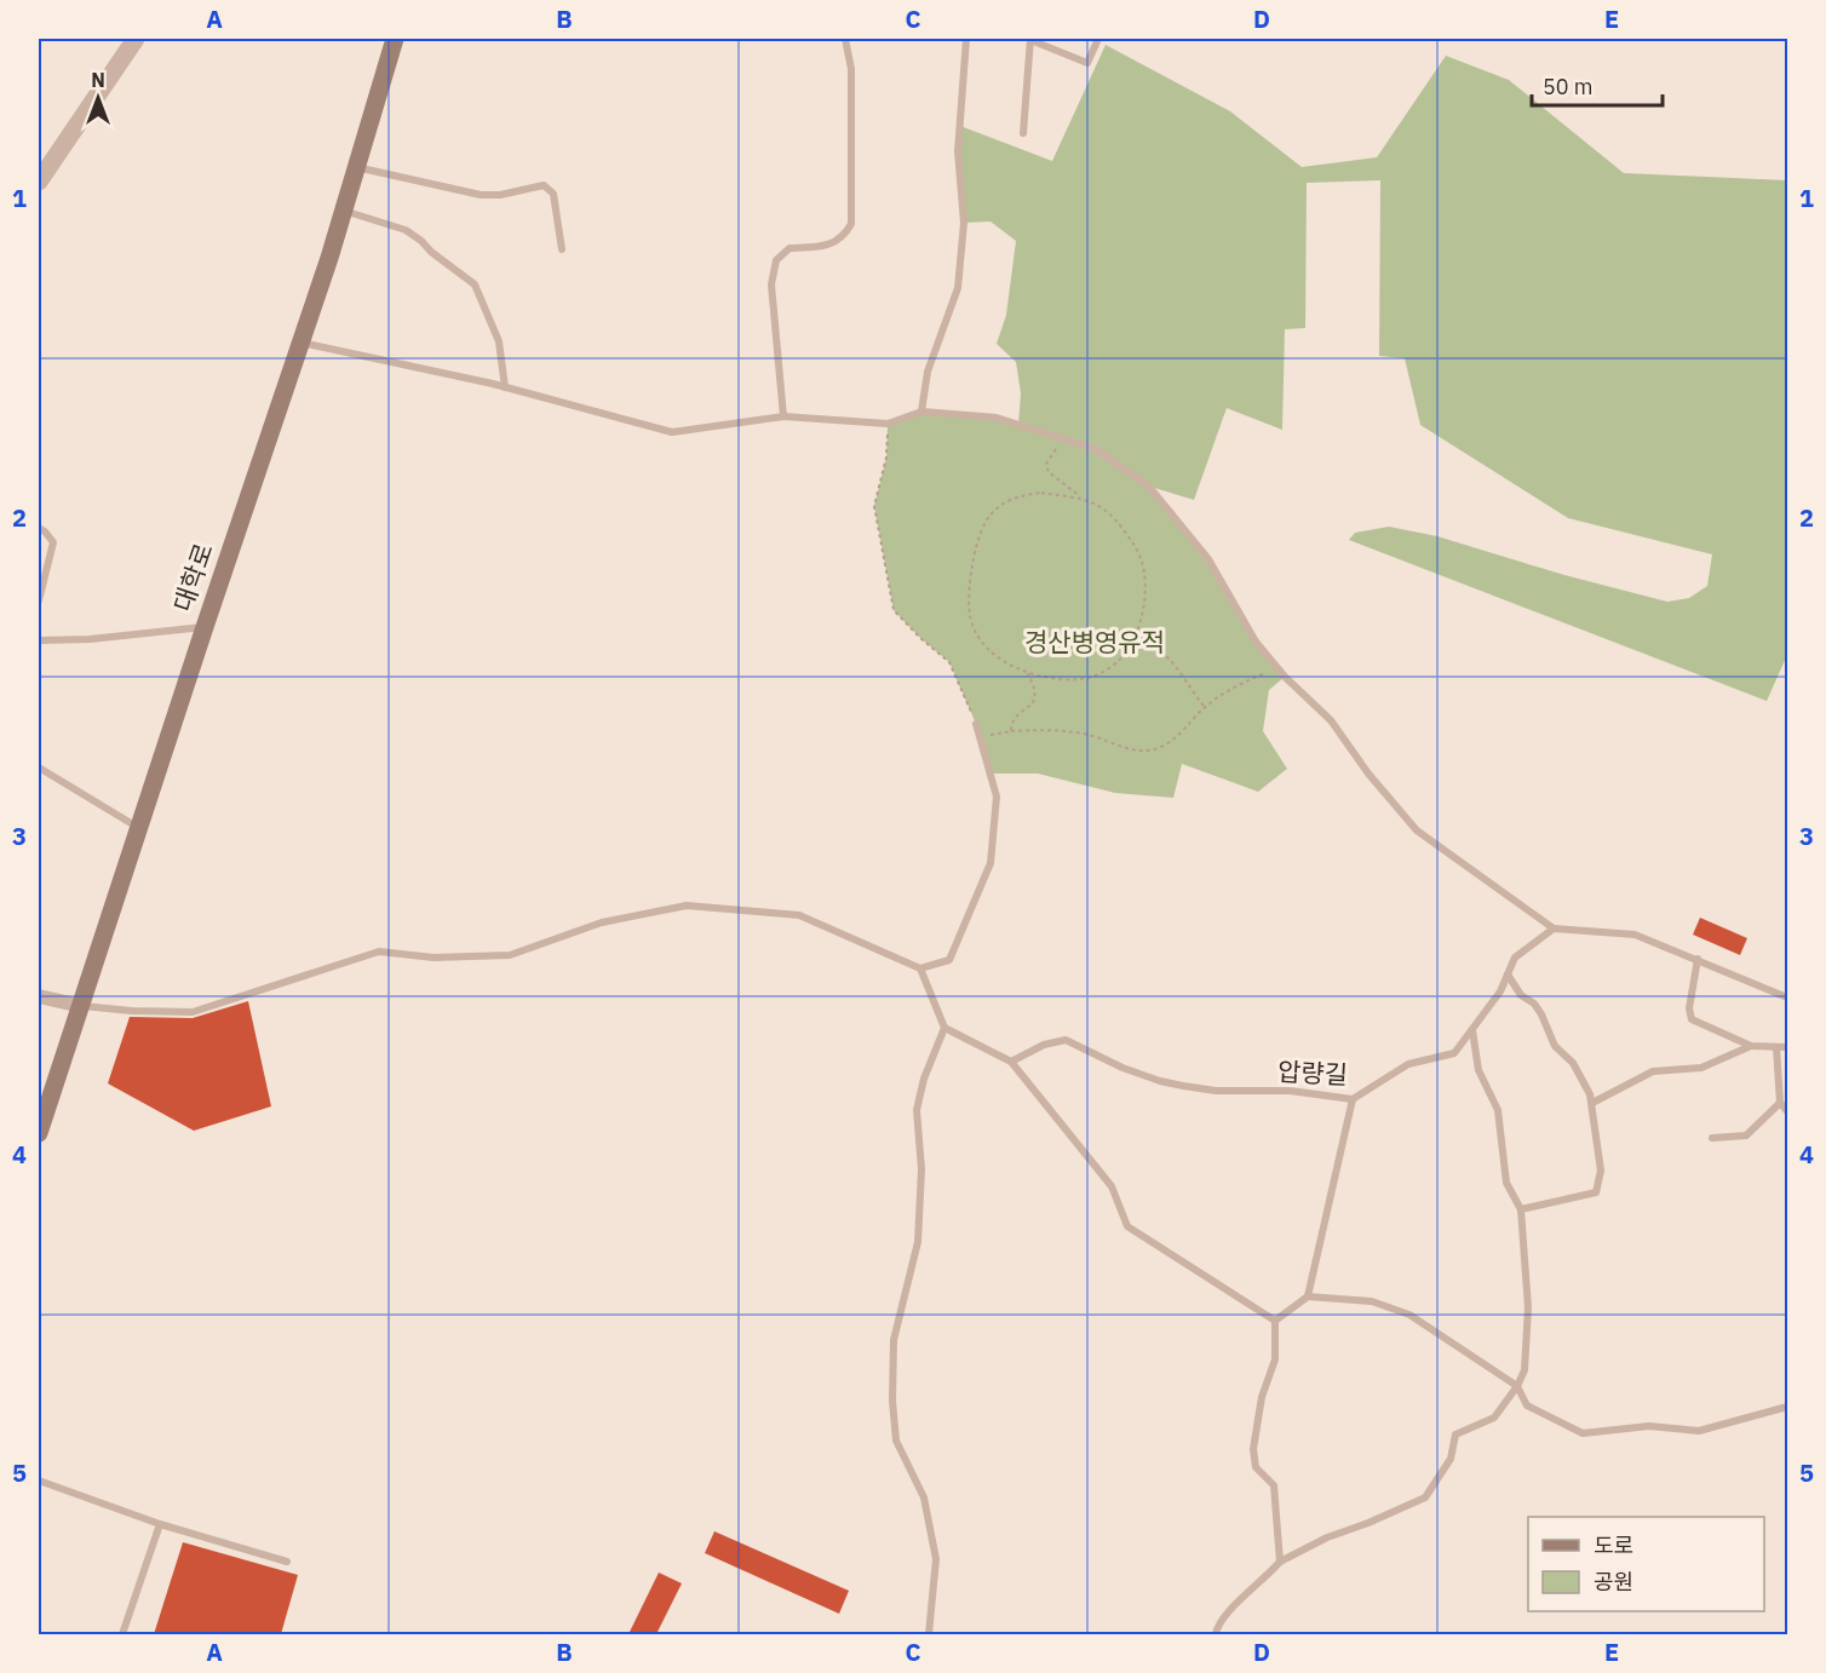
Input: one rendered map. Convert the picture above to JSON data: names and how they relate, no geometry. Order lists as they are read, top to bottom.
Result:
{
  "streets": {
    "main road": ["대학로"],
    "lane": ["압량길"]
  },
  "parks": ["경산병영유적"],
  "legend": ["도로", "공원"],
  "scale_bar": "50 m",
  "north": "top",
  "grid": {
    "columns": [
      "A",
      "B",
      "C",
      "D",
      "E"
    ],
    "rows": [
      "1",
      "2",
      "3",
      "4",
      "5"
    ]
  }
}
